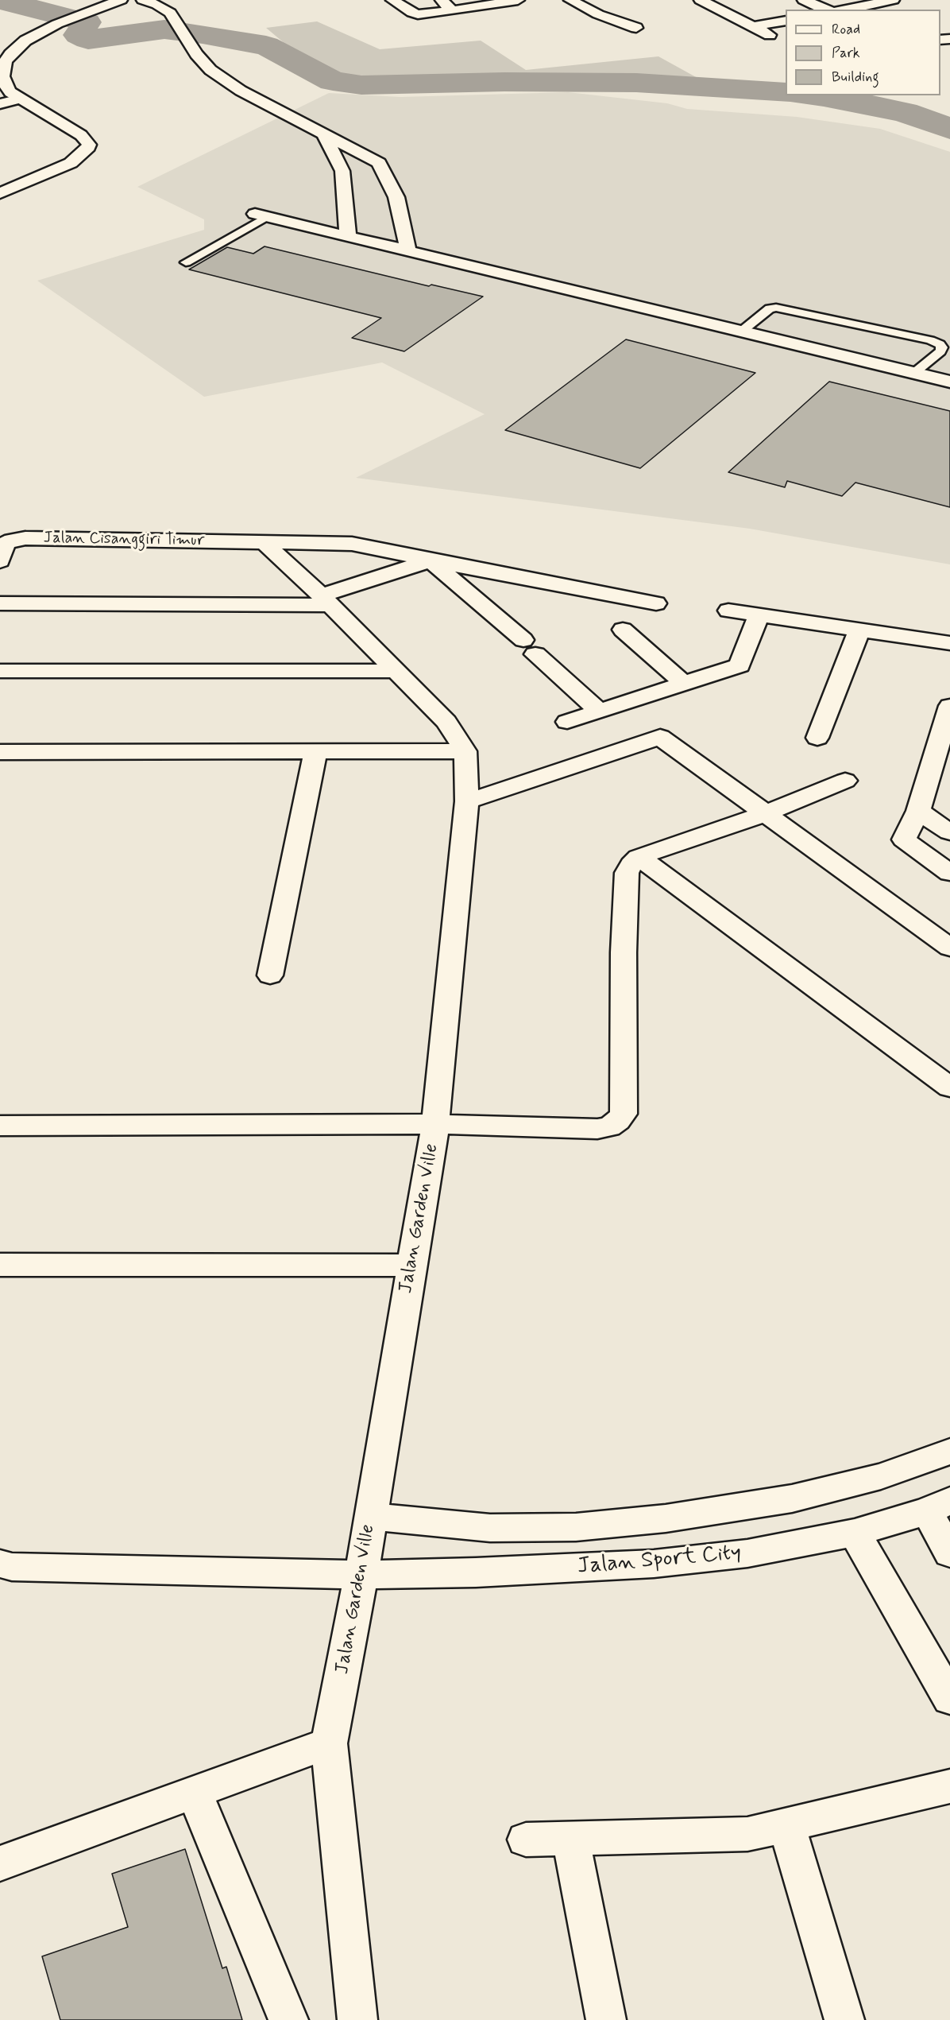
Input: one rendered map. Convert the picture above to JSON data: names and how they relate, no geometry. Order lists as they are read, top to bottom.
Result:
{
  "streets": {
    "street": ["Jalan Cisanggiri Timur", "Jalan Garden Ville", "Jalan Sport City"]
  },
  "crossings": [
    ["Jalan Garden Ville", "Jalan Sport City"]
  ],
  "legend": ["Road", "Park", "Building"]
}
